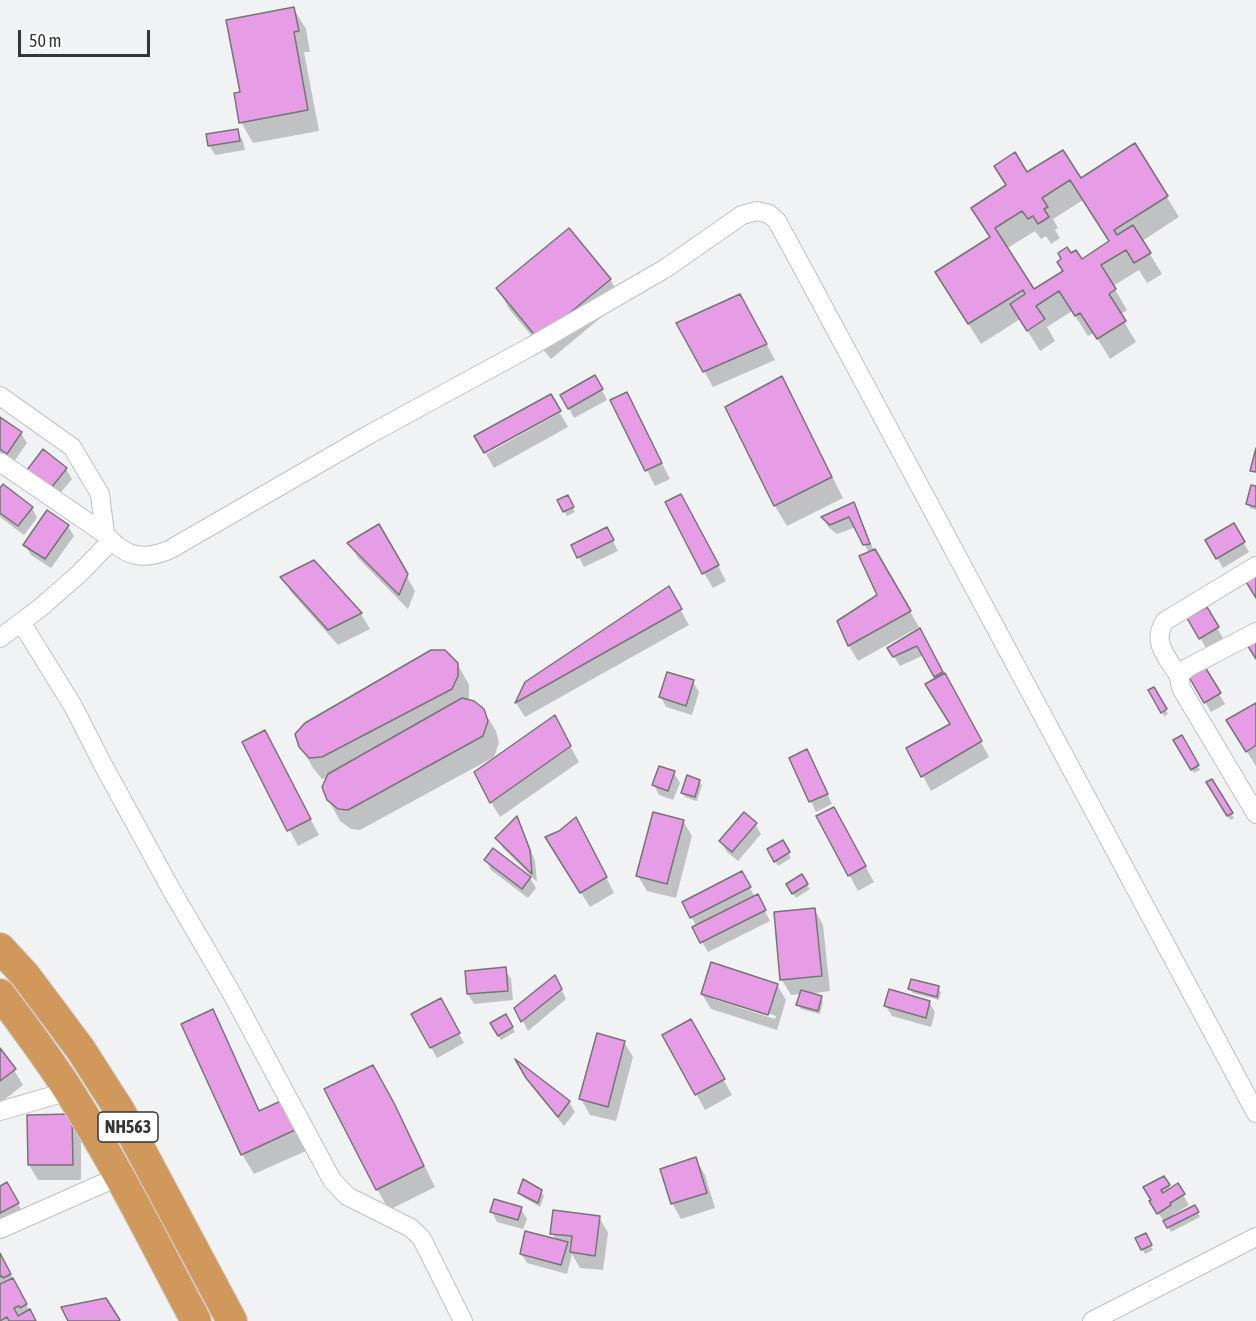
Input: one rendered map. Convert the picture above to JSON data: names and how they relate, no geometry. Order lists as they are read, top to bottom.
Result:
{
  "streets": {
    "highway": ["NH563"]
  },
  "scale_bar": "50 m"
}
